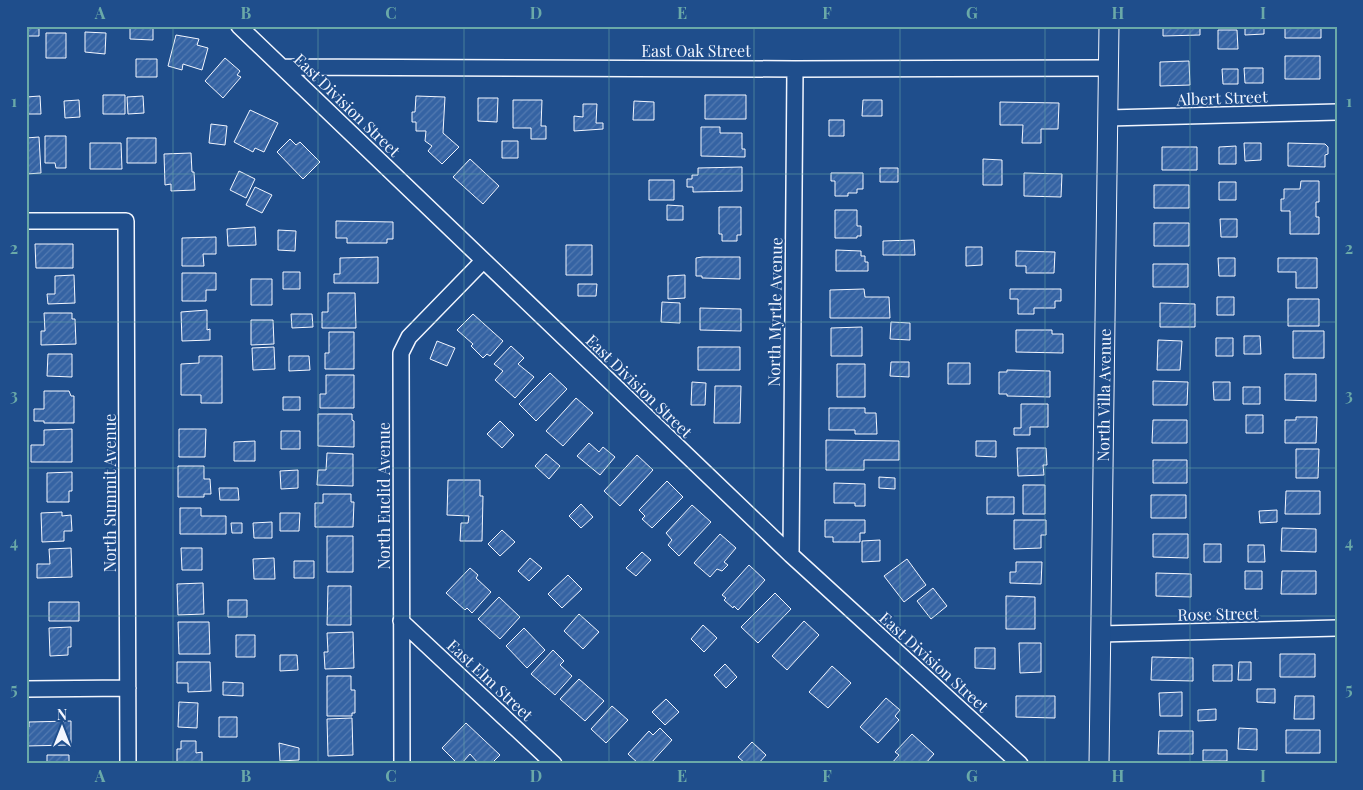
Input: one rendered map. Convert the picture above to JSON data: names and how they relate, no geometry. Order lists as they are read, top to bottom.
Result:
{
  "streets": {
    "street": [
      "East Oak Street",
      "Albert Street",
      "East Division Street",
      "North Myrtle Avenue",
      "North Villa Avenue",
      "North Summit Avenue",
      "North Euclid Avenue",
      "Rose Street",
      "East Elm Street"
    ]
  },
  "crossings": [
    ["East Oak Street", "East Division Street"],
    ["East Oak Street", "North Myrtle Avenue"],
    ["East Oak Street", "North Villa Avenue"],
    ["Albert Street", "North Villa Avenue"],
    ["East Division Street", "North Myrtle Avenue"],
    ["East Division Street", "North Euclid Avenue"],
    ["North Villa Avenue", "Rose Street"],
    ["North Euclid Avenue", "East Elm Street"]
  ],
  "north": "top",
  "grid": {
    "columns": [
      "A",
      "B",
      "C",
      "D",
      "E",
      "F",
      "G",
      "H",
      "I"
    ],
    "rows": [
      "1",
      "2",
      "3",
      "4",
      "5"
    ]
  }
}
